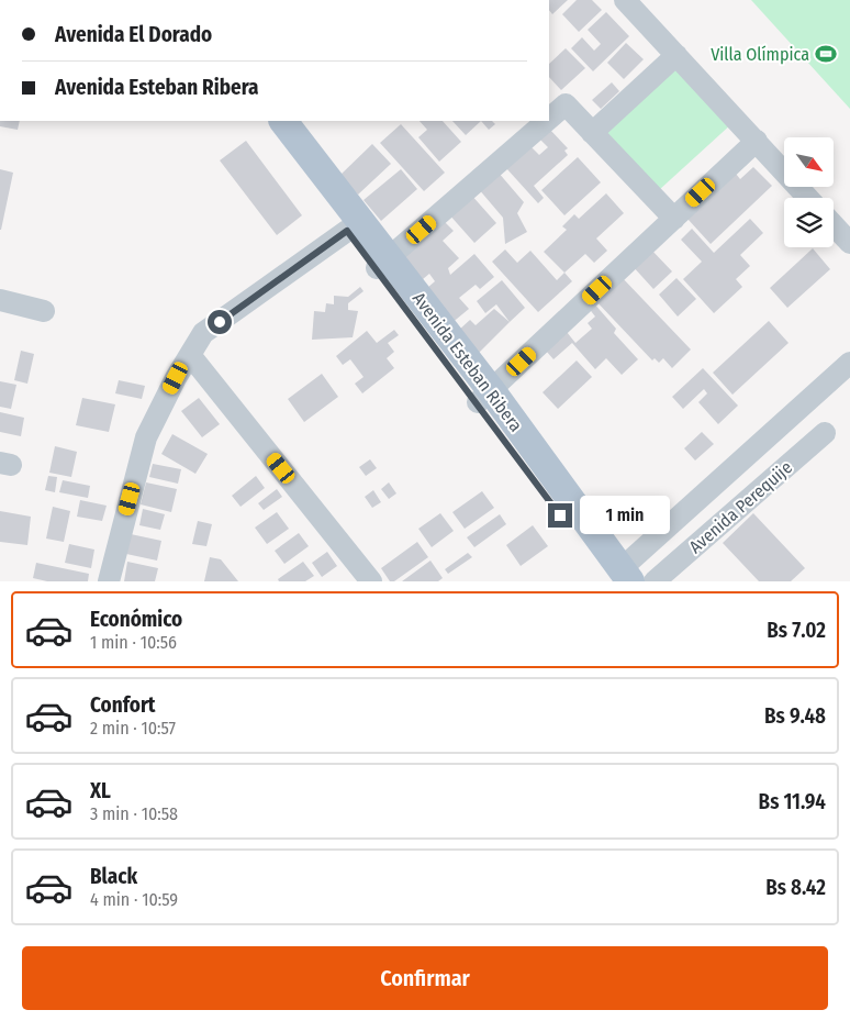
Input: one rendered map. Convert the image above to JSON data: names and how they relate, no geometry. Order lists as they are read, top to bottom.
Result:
{
  "streets": {
    "main road": ["Avenida Esteban Ribera"],
    "street": ["Avenida Perequije"]
  },
  "places": {
    "sports": ["Villa Olímpica"]
  },
  "north": "bottom right",
  "page": {
    "banner": ["Avenida El Dorado", "Avenida Esteban Ribera"],
    "bubble": "1 min",
    "list": [
      {
        "name": "Económico",
        "note": "1 min · 10:56",
        "value": "Bs 7.02"
      },
      {
        "name": "Confort",
        "note": "2 min · 10:57",
        "value": "Bs 9.48"
      },
      {
        "name": "XL",
        "note": "3 min · 10:58",
        "value": "Bs 11.94"
      },
      {
        "name": "Black",
        "note": "4 min · 10:59",
        "value": "Bs 8.42"
      }
    ],
    "buttons": "Confirmar"
  }
}
